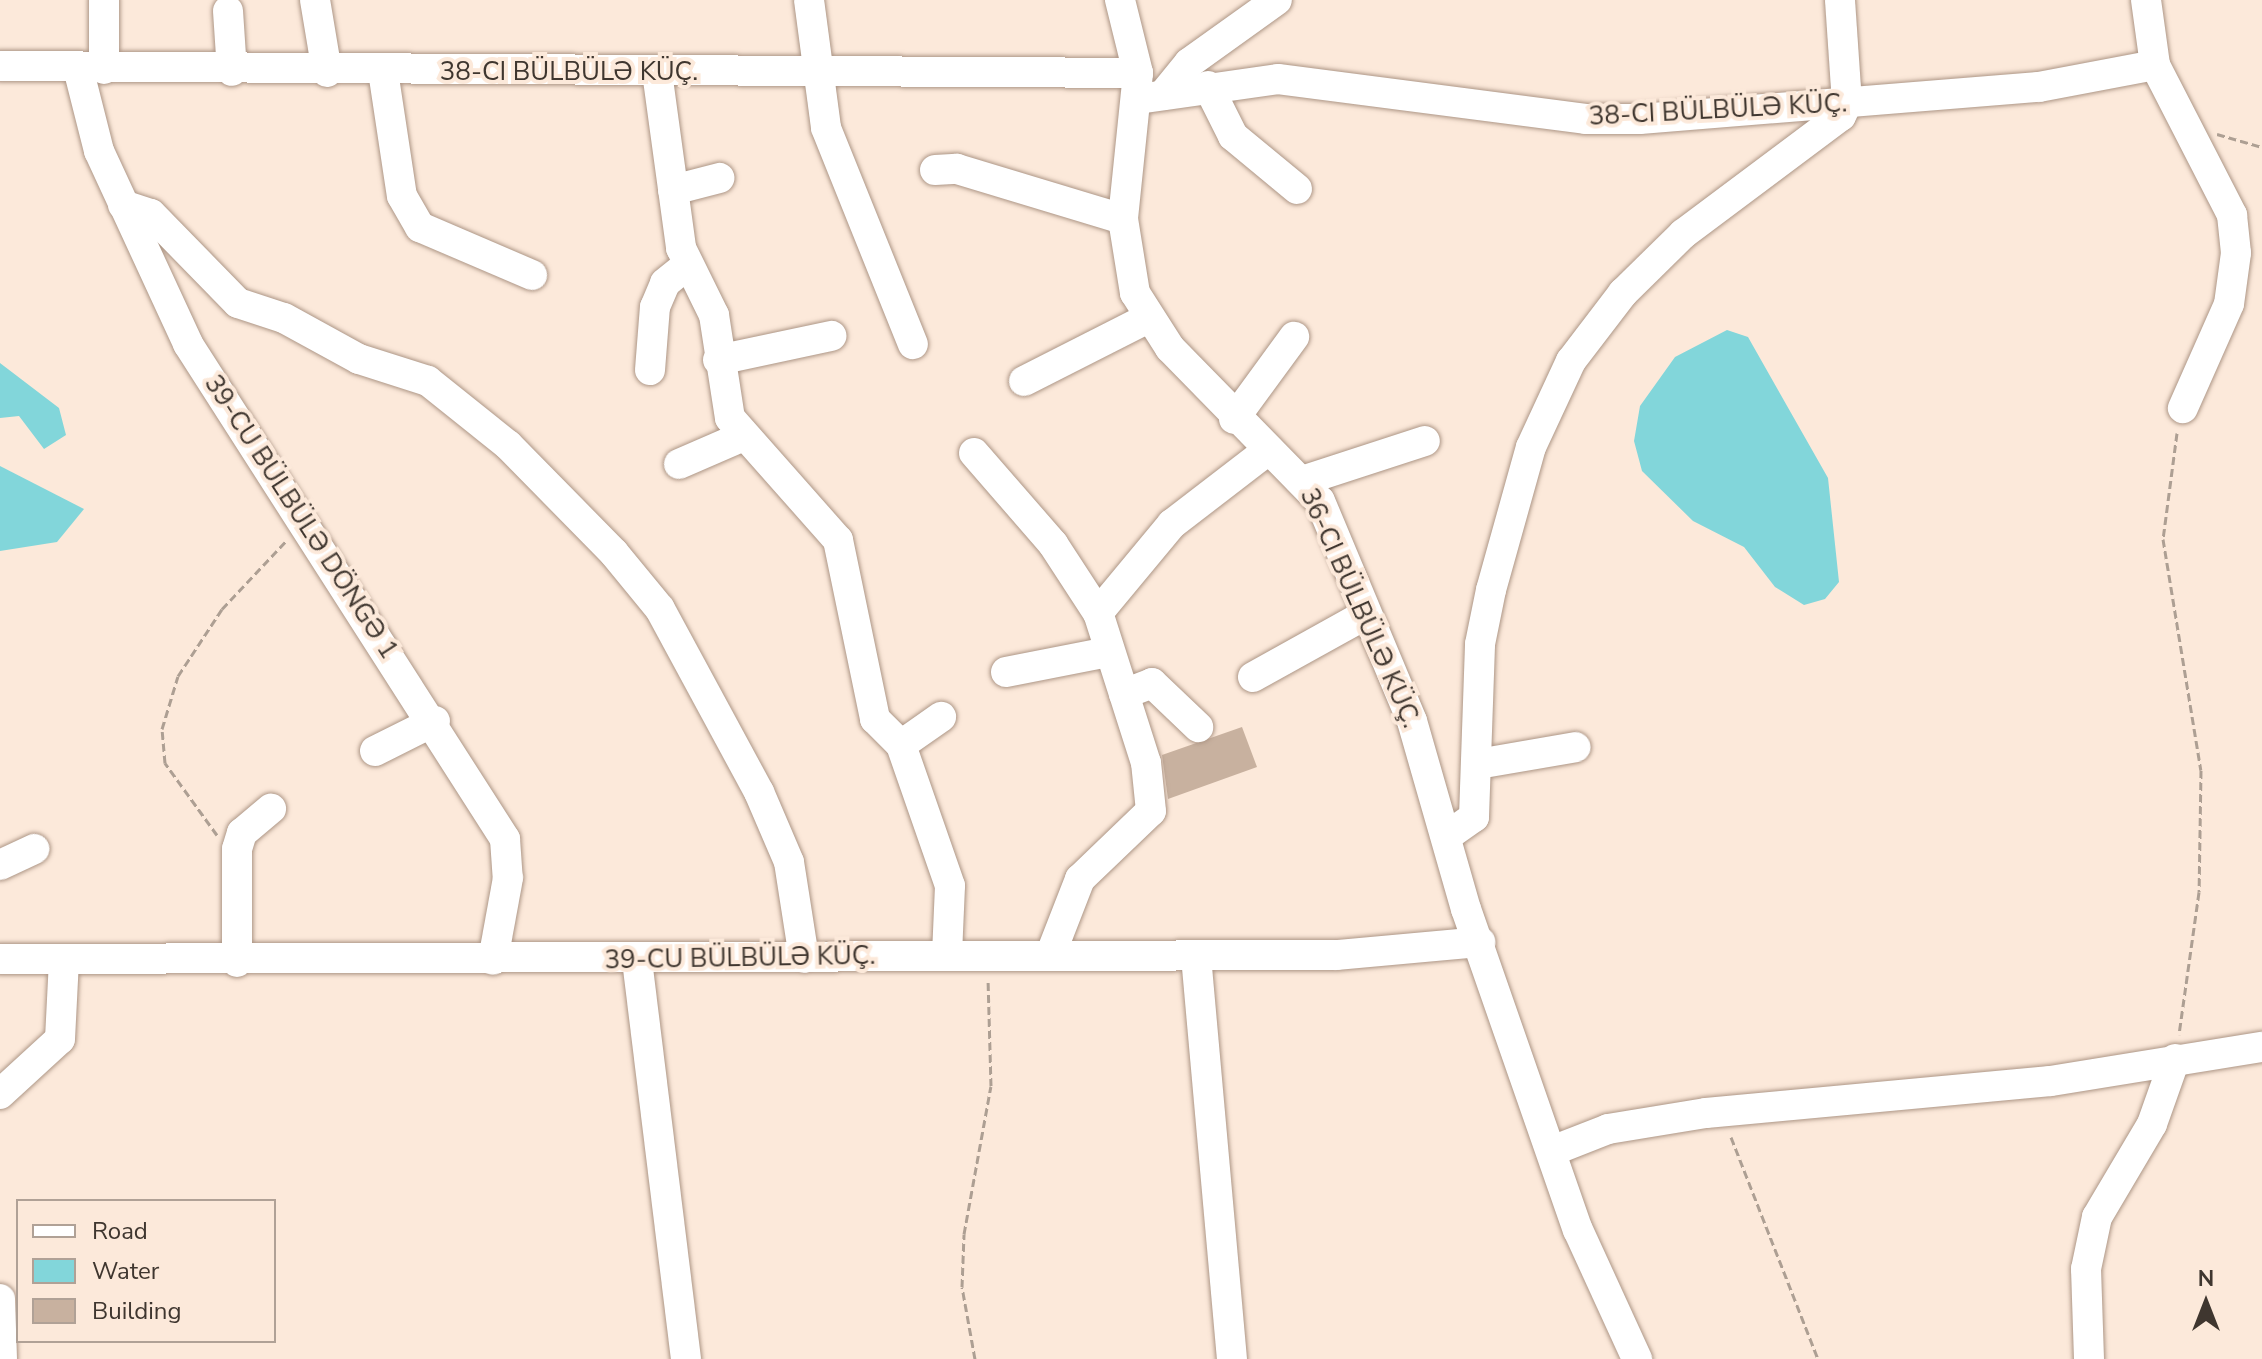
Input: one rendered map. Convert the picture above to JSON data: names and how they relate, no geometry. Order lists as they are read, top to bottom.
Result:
{
  "streets": {
    "street": ["38-CI BÜLBÜLƏ KÜÇ.", "39-CU BÜLBÜLƏ DÖNGƏ 1", "39-CU BÜLBÜLƏ KÜÇ."]
  },
  "crossings": [
    ["38-CI BÜLBÜLƏ KÜÇ.", "39-CU BÜLBÜLƏ DÖNGƏ 1"],
    ["39-CU BÜLBÜLƏ DÖNGƏ 1", "39-CU BÜLBÜLƏ KÜÇ."]
  ],
  "legend": ["Road", "Water", "Building"],
  "north": "top"
}
